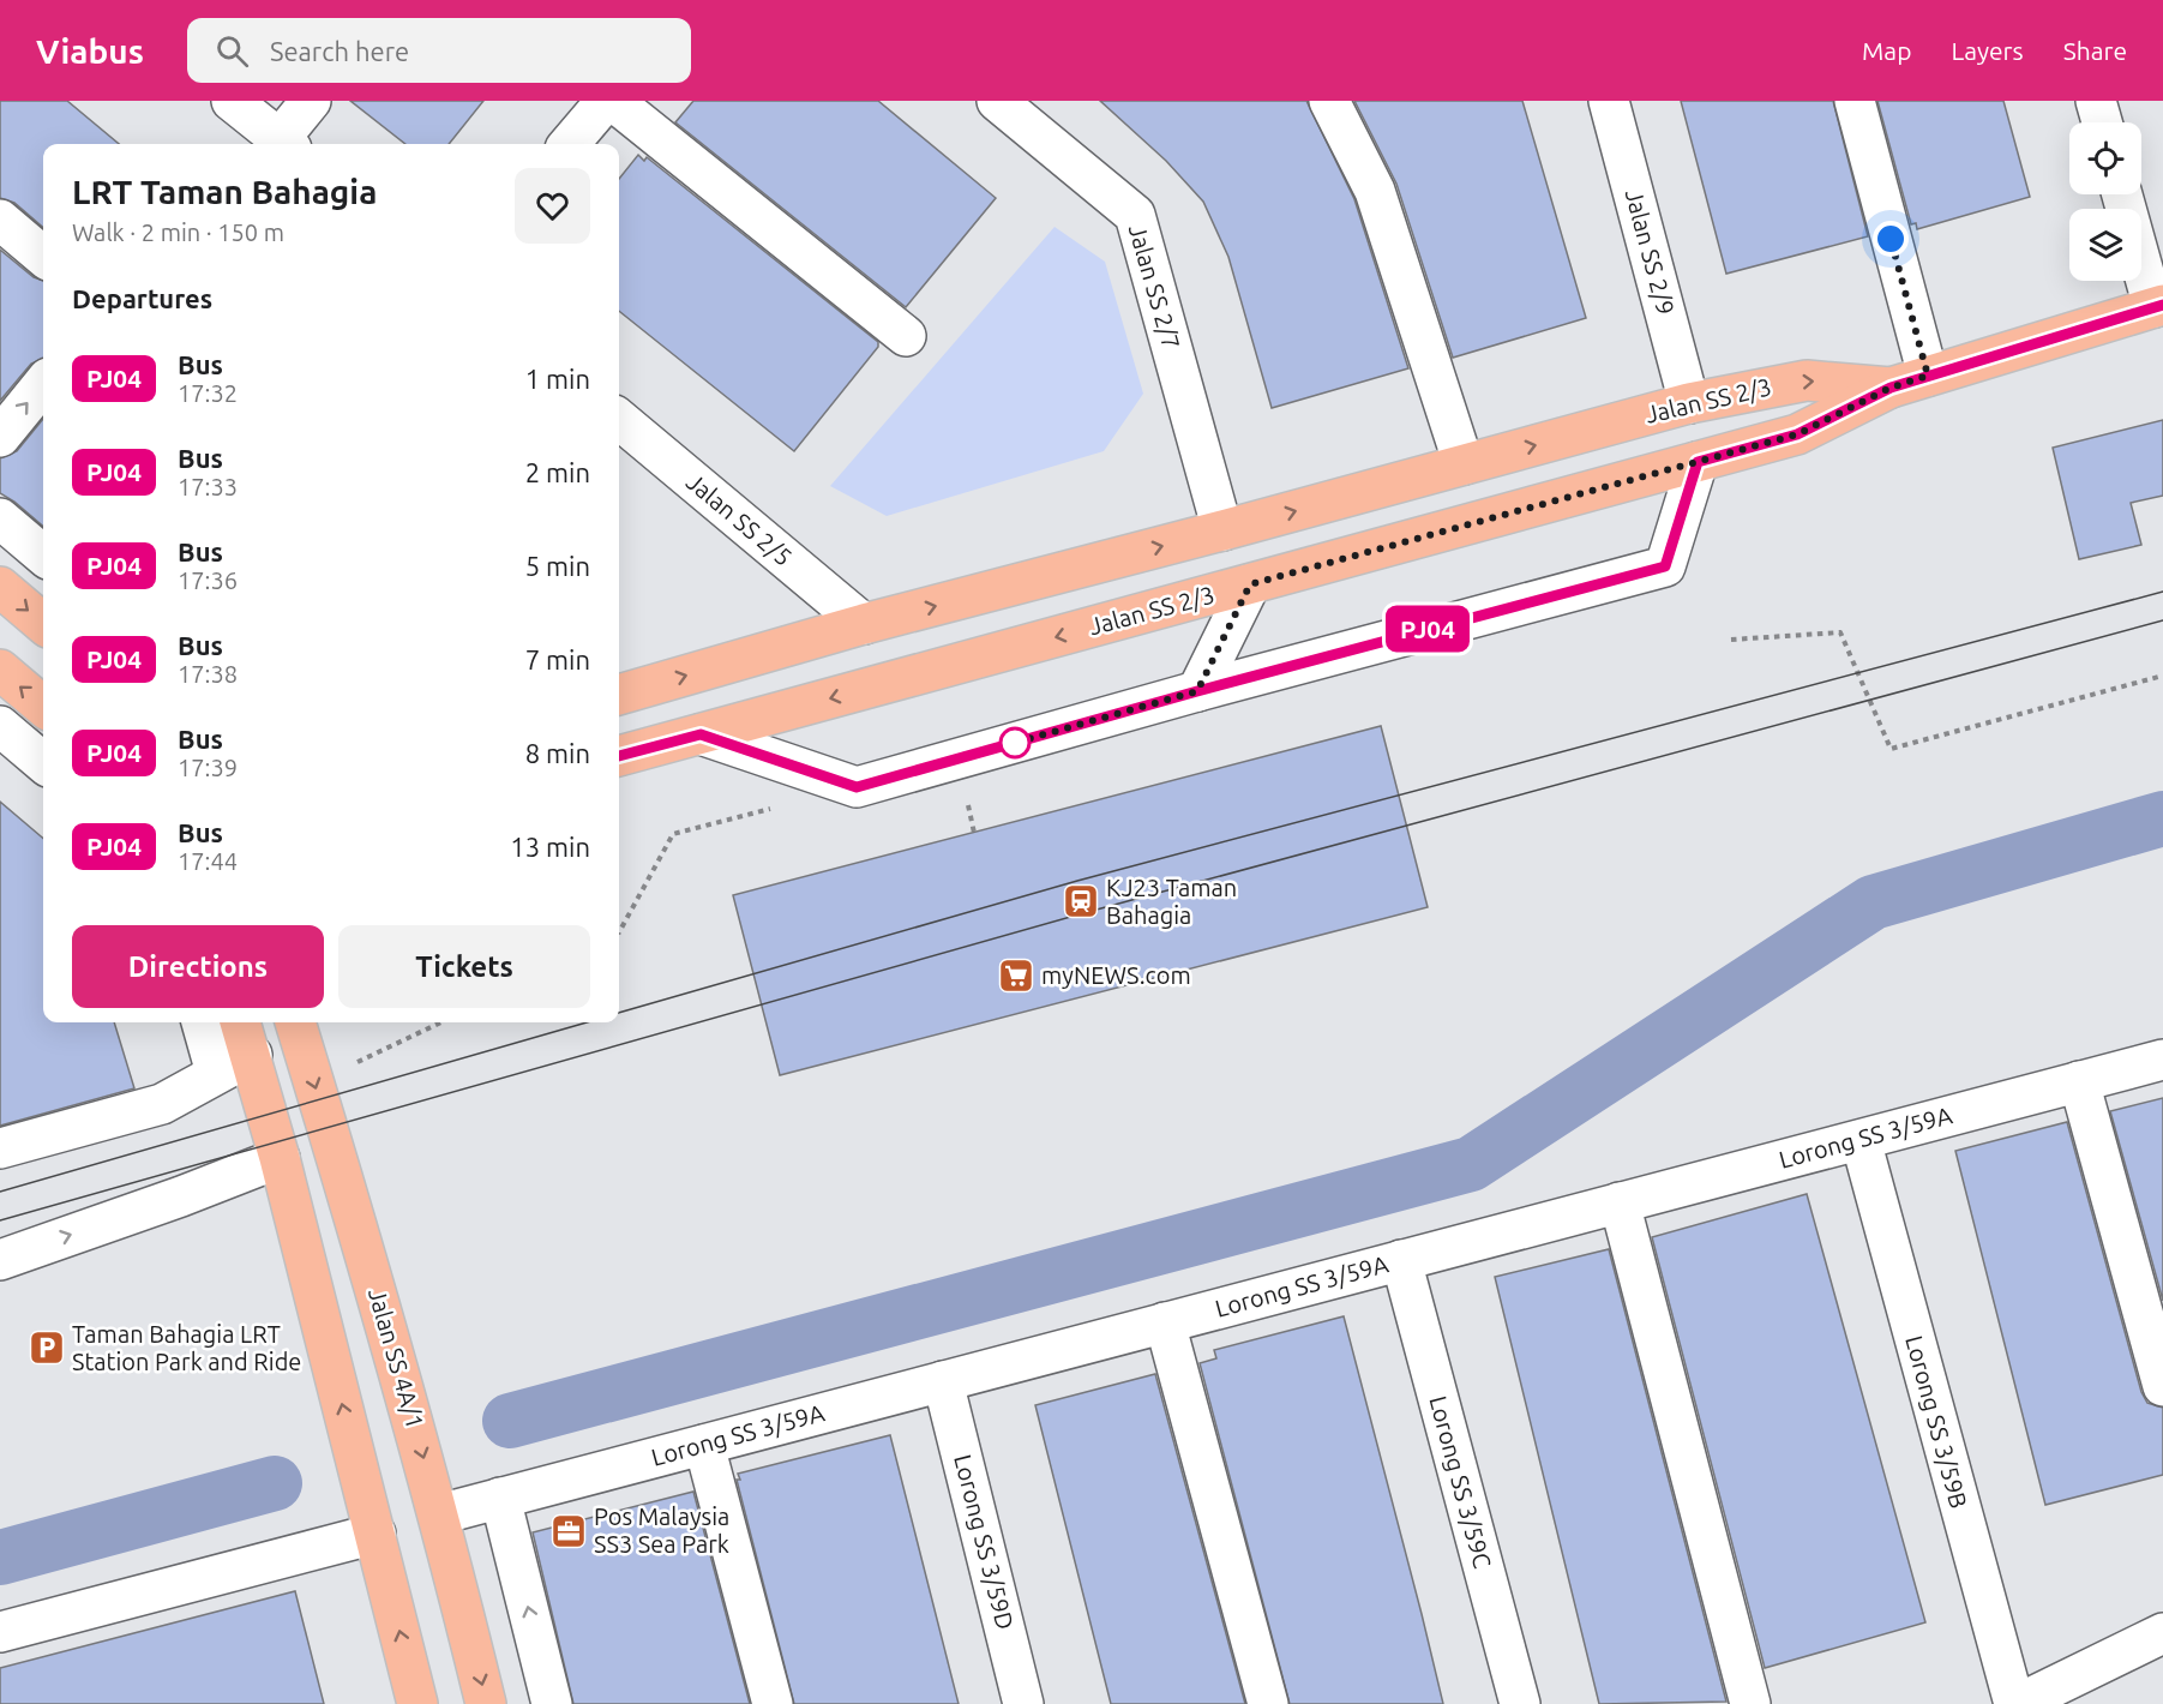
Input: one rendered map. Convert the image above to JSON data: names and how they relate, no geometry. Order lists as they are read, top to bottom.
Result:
{
  "streets": {
    "main road": ["Jalan SS 2/3", "Jalan SS 4A/1"],
    "street": [
      "Jalan SS 2/9",
      "Jalan SS 2/7",
      "Jalan SS 2/5",
      "Lorong SS 3/59A",
      "Lorong SS 3/59B",
      "Lorong SS 3/59C",
      "Lorong SS 3/59D"
    ]
  },
  "crossings": [
    ["Jalan SS 2/9", "Jalan SS 2/3"],
    ["Jalan SS 2/7", "Jalan SS 2/3"],
    ["Jalan SS 2/3", "Jalan SS 2/5"],
    ["Lorong SS 3/59A", "Jalan SS 4A/1"],
    ["Lorong SS 3/59A", "Lorong SS 3/59B"],
    ["Lorong SS 3/59A", "Lorong SS 3/59C"],
    ["Lorong SS 3/59A", "Lorong SS 3/59D"]
  ],
  "places": {
    "station": ["KJ23 Taman Bahagia"],
    "supermarket": ["myNEWS.com"],
    "parking": ["Taman Bahagia LRT Station Park and Ride"],
    "office": ["Pos Malaysia SS3 Sea Park"]
  },
  "lines": ["bus line PJ04"],
  "page": {
    "header": "Viabus",
    "search": "Search here",
    "nav": ["Map", "Layers", "Share"],
    "on_map": "PJ04",
    "heading": [
      ["LRT Taman Bahagia", "Walk · 2 min · 150 m"],
      "Departures"
    ],
    "list": [
      {
        "mark": "PJ04",
        "name": "Bus",
        "note": "17:32",
        "value": "1 min"
      },
      {
        "mark": "PJ04",
        "name": "Bus",
        "note": "17:33",
        "value": "2 min"
      },
      {
        "mark": "PJ04",
        "name": "Bus",
        "note": "17:36",
        "value": "5 min"
      },
      {
        "mark": "PJ04",
        "name": "Bus",
        "note": "17:38",
        "value": "7 min"
      },
      {
        "mark": "PJ04",
        "name": "Bus",
        "note": "17:39",
        "value": "8 min"
      },
      {
        "mark": "PJ04",
        "name": "Bus",
        "note": "17:44",
        "value": "13 min"
      }
    ],
    "buttons": ["Directions", "Tickets"]
  }
}
